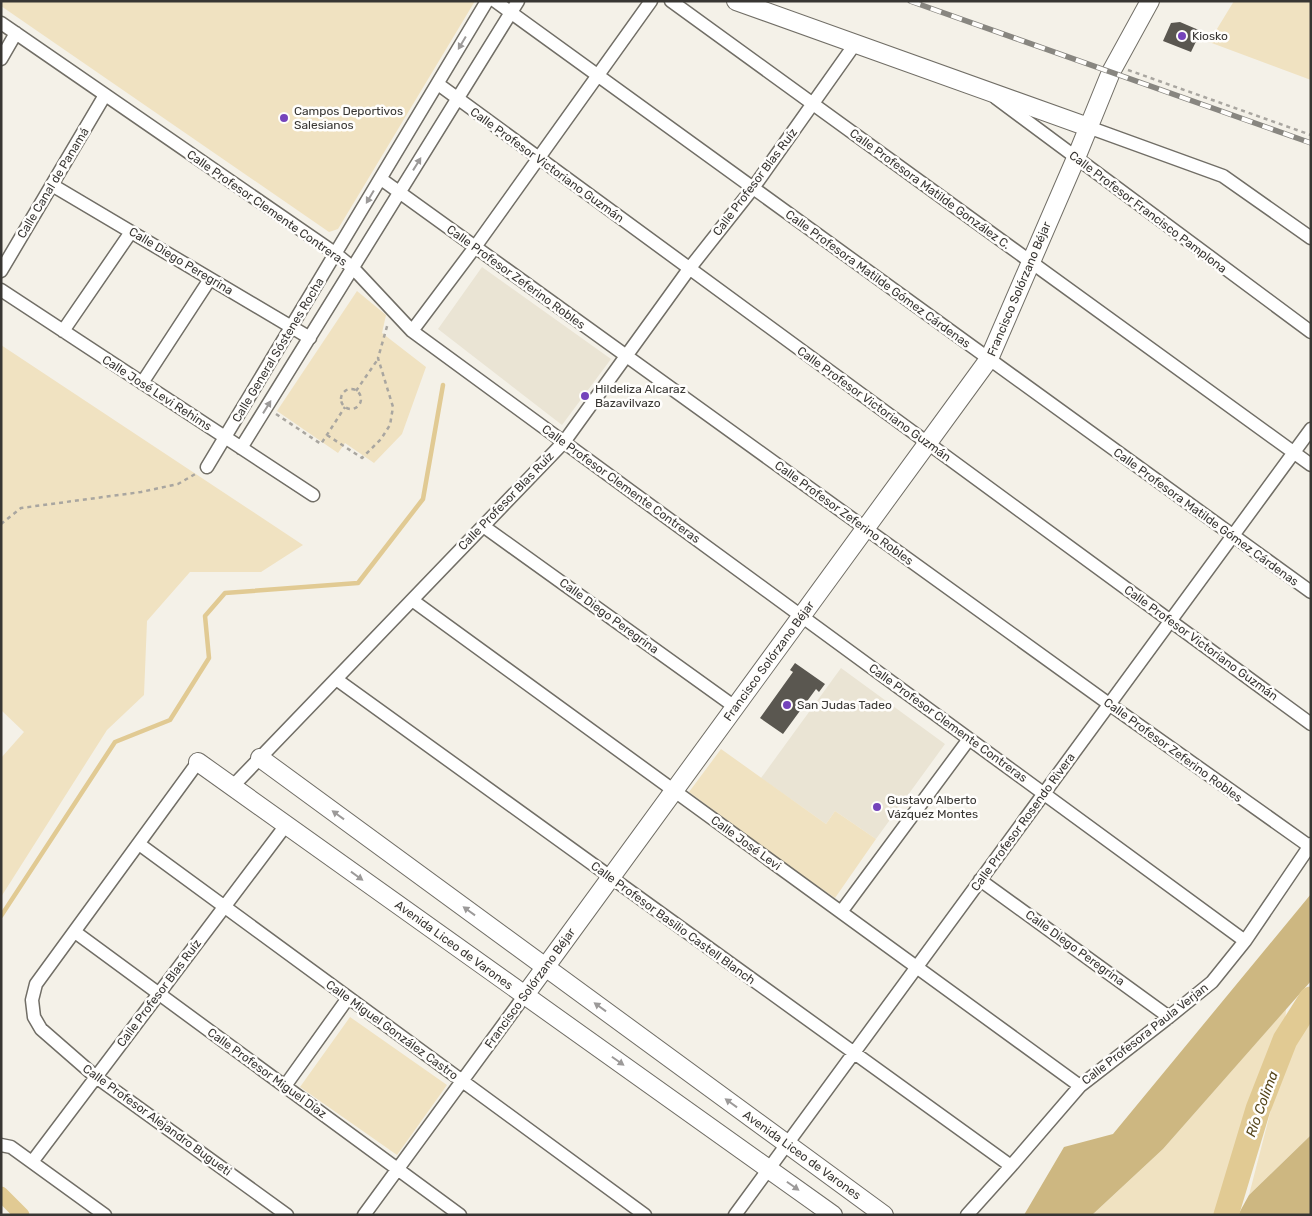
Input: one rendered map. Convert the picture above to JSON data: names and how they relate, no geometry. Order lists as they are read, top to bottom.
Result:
{
  "streets": {
    "street": [
      "Calle Profesor Victoriano Guzmán",
      "Calle Profesor Blas Ruíz",
      "Calle Canal de Panamá",
      "Calle Profesora Matilde González C.",
      "Calle Profesor Clemente Contreras",
      "Calle Profesor Francisco Pamplona",
      "Calle Diego Peregrina",
      "Calle Profesor Zeferino Robles",
      "Calle Profesora Matilde Gómez Cárdenas",
      "Francisco Solórzano Béjar",
      "Calle General Sóstenes Rocha",
      "Calle José Levi Rehims",
      "Calle Profesor Rosendo Rivera",
      "Calle José Levi",
      "Calle Profesor Basilio Castell Blanch",
      "Avenida Liceo de Varones",
      "Calle Miguel González Castro",
      "Calle Profesora Paula Verjan",
      "Calle Profesor Miguel Díaz",
      "Calle Profesor Alejandro Bugueti"
    ]
  },
  "crossings": [
    ["Calle Profesor Victoriano Guzmán", "Calle Profesor Blas Ruíz"],
    ["Calle Profesor Victoriano Guzmán", "Francisco Solórzano Béjar"],
    ["Calle Profesor Victoriano Guzmán", "Calle General Sóstenes Rocha"],
    ["Calle Profesor Victoriano Guzmán", "Calle Profesor Rosendo Rivera"],
    ["Calle Profesor Blas Ruíz", "Calle Profesora Matilde González C."],
    ["Calle Profesor Blas Ruíz", "Calle Profesor Clemente Contreras"],
    ["Calle Profesor Blas Ruíz", "Calle Diego Peregrina"],
    ["Calle Profesor Blas Ruíz", "Calle Profesor Zeferino Robles"],
    ["Calle Profesor Blas Ruíz", "Calle Profesora Matilde Gómez Cárdenas"],
    ["Calle Profesor Blas Ruíz", "Calle José Levi"],
    ["Calle Profesor Blas Ruíz", "Calle Profesor Basilio Castell Blanch"],
    ["Calle Profesor Blas Ruíz", "Avenida Liceo de Varones"],
    ["Calle Profesor Blas Ruíz", "Calle Miguel González Castro"],
    ["Calle Profesor Blas Ruíz", "Calle Profesor Miguel Díaz"],
    ["Calle Profesor Blas Ruíz", "Calle Profesor Alejandro Bugueti"],
    ["Calle Canal de Panamá", "Calle Profesor Clemente Contreras"],
    ["Calle Canal de Panamá", "Calle Diego Peregrina"],
    ["Calle Profesora Matilde González C.", "Francisco Solórzano Béjar"],
    ["Calle Profesora Matilde González C.", "Calle Profesor Rosendo Rivera"],
    ["Calle Profesor Clemente Contreras", "Francisco Solórzano Béjar"],
    ["Calle Profesor Clemente Contreras", "Calle General Sóstenes Rocha"],
    ["Calle Profesor Clemente Contreras", "Calle Profesor Rosendo Rivera"],
    ["Calle Profesor Clemente Contreras", "Calle Profesora Paula Verjan"],
    ["Calle Profesor Francisco Pamplona", "Francisco Solórzano Béjar"],
    ["Calle Diego Peregrina", "Francisco Solórzano Béjar"],
    ["Calle Diego Peregrina", "Calle General Sóstenes Rocha"],
    ["Calle Diego Peregrina", "Calle Profesor Rosendo Rivera"],
    ["Calle Diego Peregrina", "Calle Profesora Paula Verjan"],
    ["Calle Profesor Zeferino Robles", "Francisco Solórzano Béjar"],
    ["Calle Profesor Zeferino Robles", "Calle General Sóstenes Rocha"],
    ["Calle Profesor Zeferino Robles", "Calle Profesor Rosendo Rivera"],
    ["Calle Profesor Zeferino Robles", "Calle Profesora Paula Verjan"],
    ["Calle Profesora Matilde Gómez Cárdenas", "Francisco Solórzano Béjar"],
    ["Calle Profesora Matilde Gómez Cárdenas", "Calle General Sóstenes Rocha"],
    ["Calle Profesora Matilde Gómez Cárdenas", "Calle Profesor Rosendo Rivera"],
    ["Francisco Solórzano Béjar", "Calle José Levi"],
    ["Francisco Solórzano Béjar", "Calle Profesor Basilio Castell Blanch"],
    ["Francisco Solórzano Béjar", "Avenida Liceo de Varones"],
    ["Francisco Solórzano Béjar", "Calle Miguel González Castro"],
    ["Francisco Solórzano Béjar", "Calle Profesor Miguel Díaz"],
    ["Calle General Sóstenes Rocha", "Calle José Levi Rehims"],
    ["Calle Profesor Rosendo Rivera", "Calle José Levi"],
    ["Calle Profesor Rosendo Rivera", "Calle Profesor Basilio Castell Blanch"],
    ["Calle Profesor Rosendo Rivera", "Avenida Liceo de Varones"],
    ["Calle José Levi", "Calle Profesora Paula Verjan"],
    ["Calle Profesor Basilio Castell Blanch", "Calle Profesora Paula Verjan"],
    ["Calle Profesor Miguel Díaz", "Calle Profesor Alejandro Bugueti"]
  ],
  "water": ["Río Colima"],
  "places": [
    "Kiosko",
    "Campos Deportivos Salesianos",
    "Hildeliza Alcaraz Bazavilvazo",
    "San Judas Tadeo",
    "Gustavo Alberto Vázquez Montes"
  ]
}
